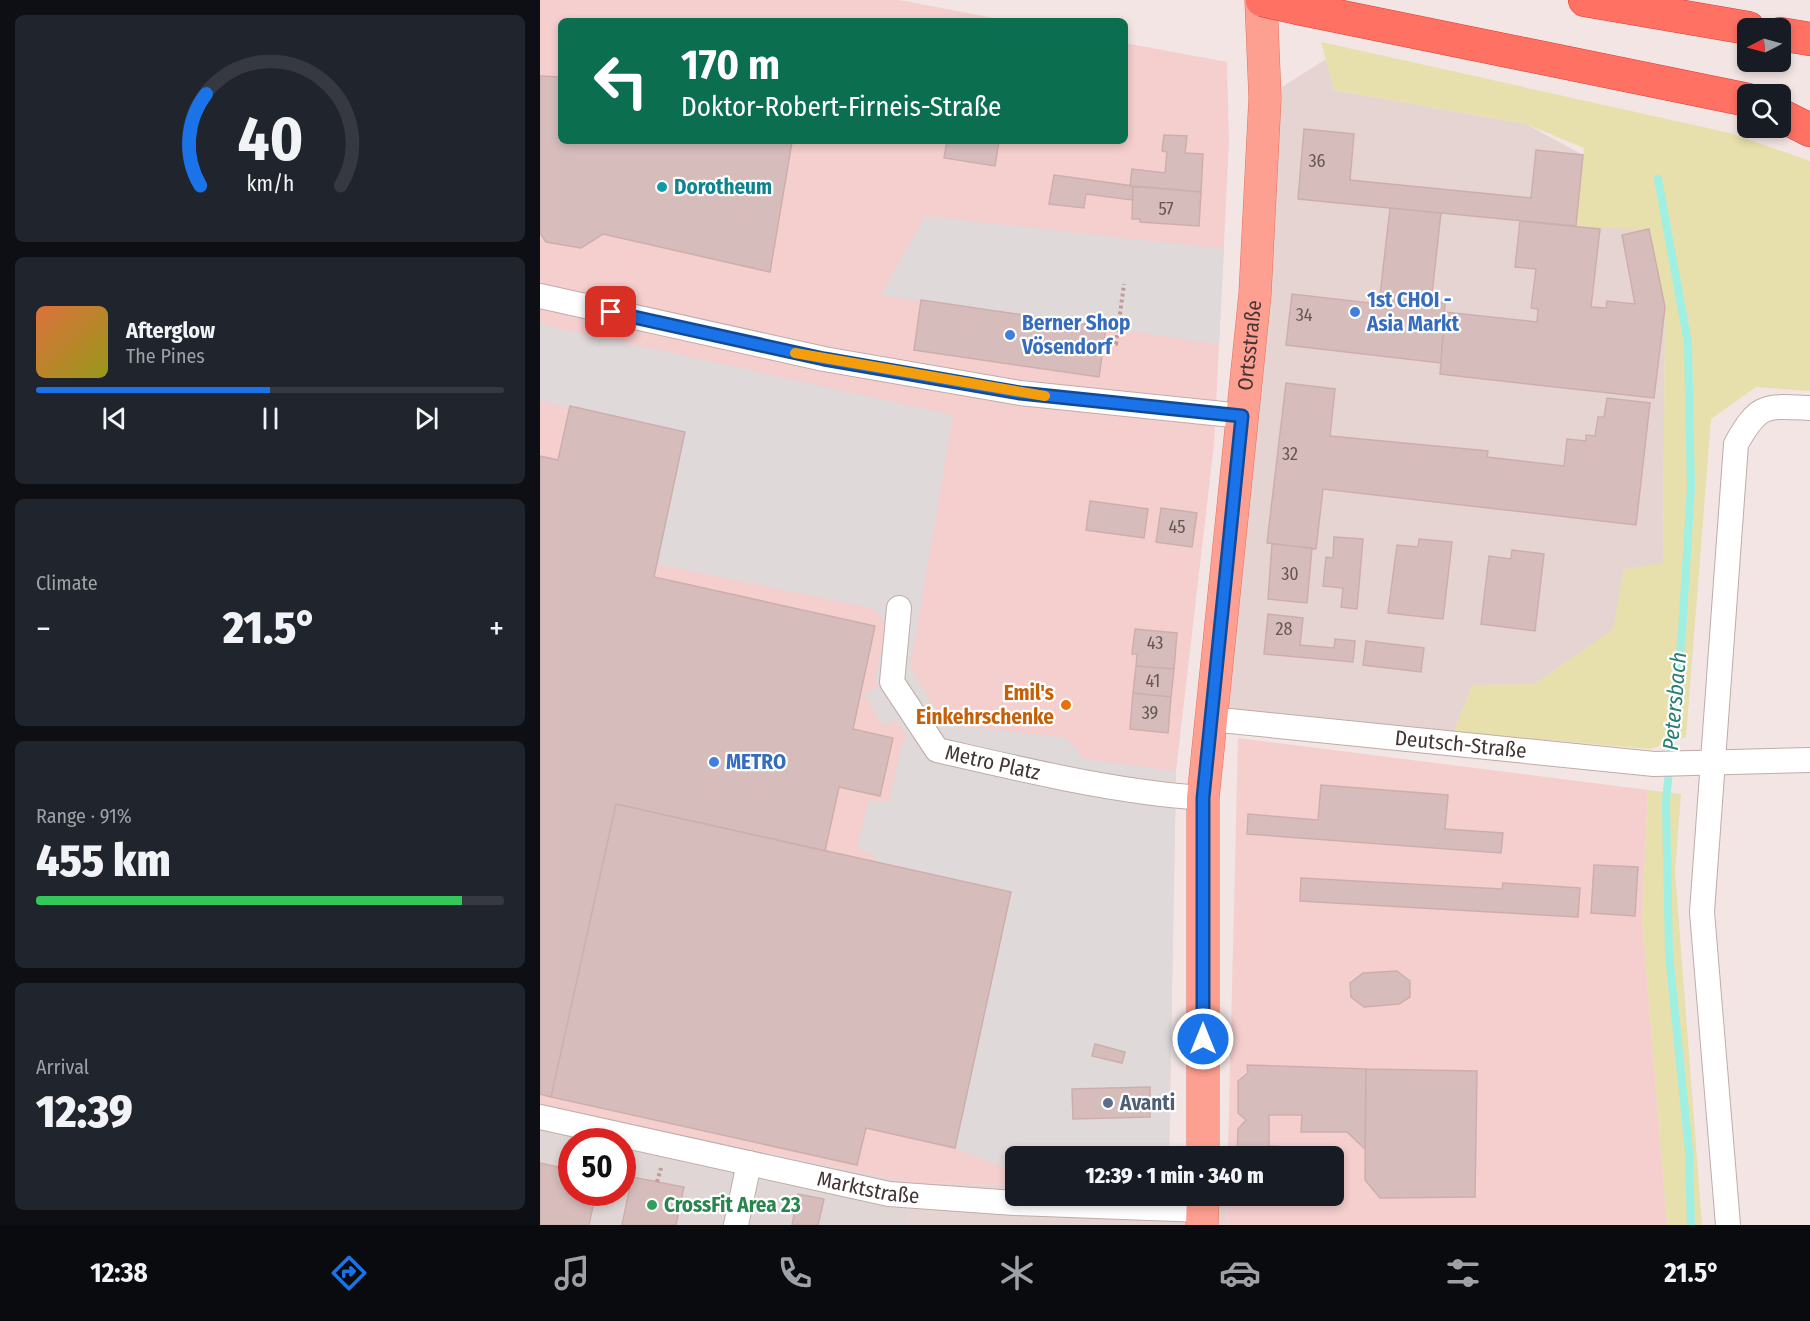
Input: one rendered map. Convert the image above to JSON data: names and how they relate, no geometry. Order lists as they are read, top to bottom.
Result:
{
  "streets": {
    "main road": ["Ortsstraße"],
    "street": ["Deutsch-Straße", "Metro Platz", "Marktstraße"]
  },
  "crossings": [
    ["Ortsstraße", "Deutsch-Straße"],
    ["Ortsstraße", "Metro Platz"]
  ],
  "water": ["Petersbach"],
  "places": [
    "Dorotheum",
    "1st CHOI - Asia Markt",
    "Berner Shop Vösendorf",
    "Emil's Einkehrschenke",
    "METRO",
    "Avanti",
    "CrossFit Area 23"
  ],
  "house_numbers": [
    "36",
    "57",
    "34",
    "32",
    "45",
    "30",
    "28",
    "43",
    "41",
    "39"
  ],
  "north": "left",
  "page": {
    "turn": ["170 m", "Doktor-Robert-Firneis-Straße"],
    "song": ["Afterglow", "The Pines"],
    "tile": [
      "Climate",
      ["Range · 91%", "455 km"],
      ["Arrival", "12:39"]
    ],
    "heat": ["−", "21.5°", "+"],
    "limit": "50",
    "trip": "12:39 · 1 min · 340 m",
    "tabs": ["12:38", "21.5°"],
    "gauge": ["40", "km/h"]
  }
}
